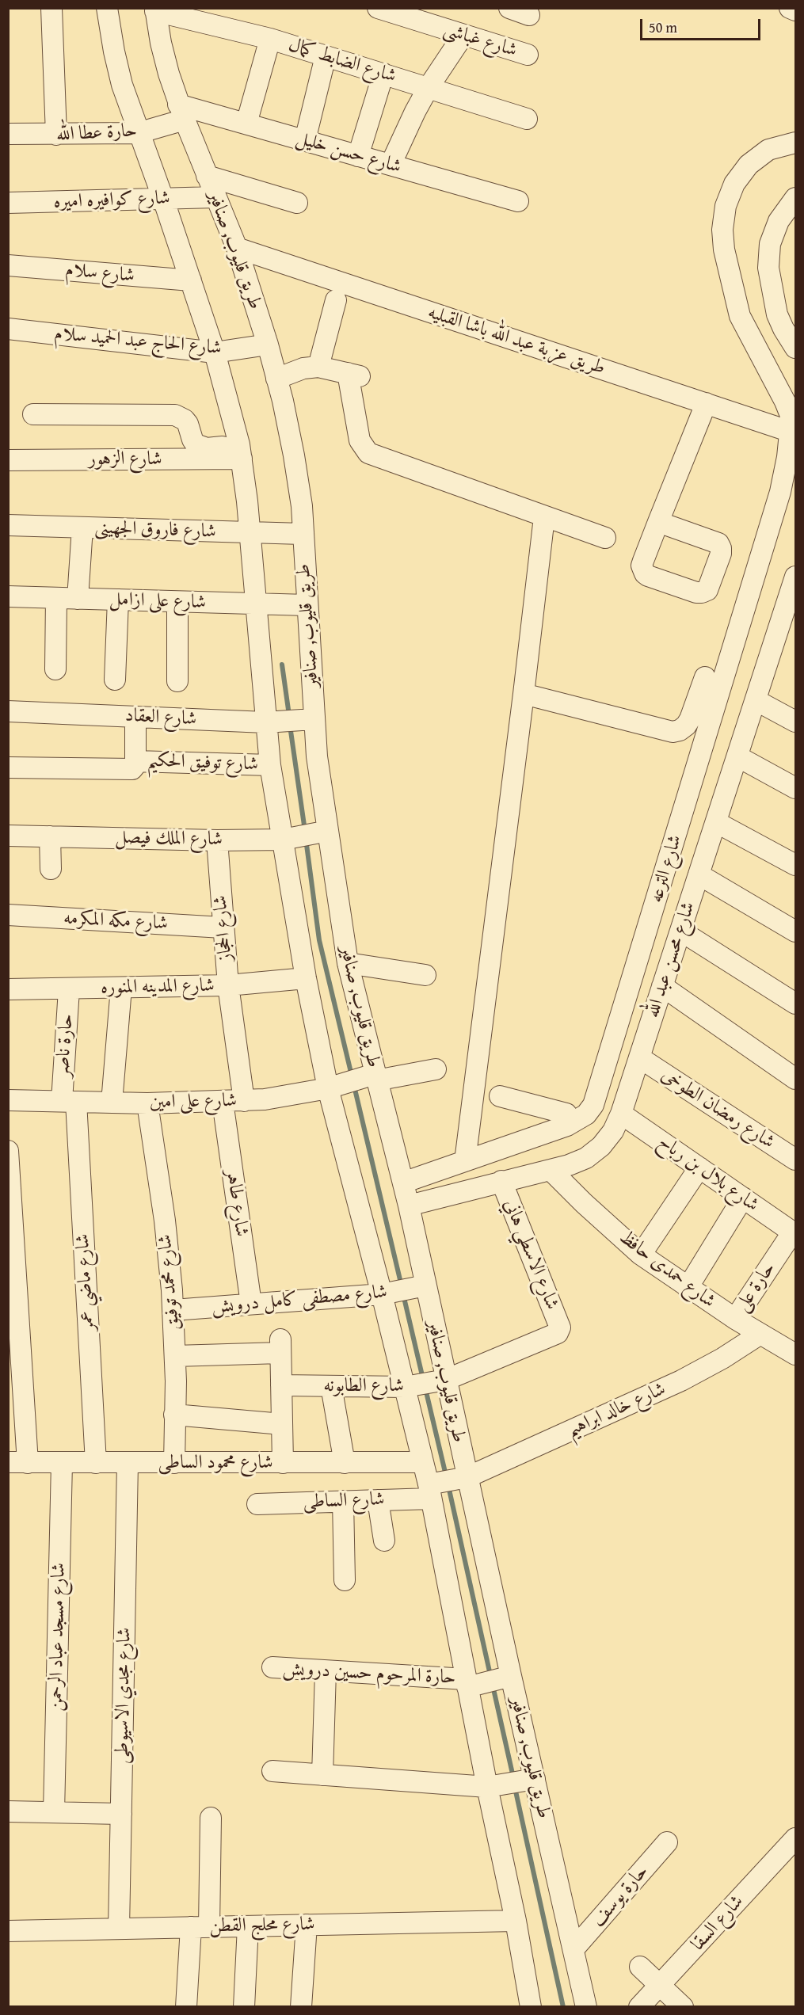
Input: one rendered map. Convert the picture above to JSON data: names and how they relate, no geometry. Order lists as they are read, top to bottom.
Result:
{
  "streets": {
    "street": [
      "شارع غباشى",
      "شارع الضابط كمال",
      "حارة عطا الله",
      "شارع حسن خليل",
      "شارع كوافيره اميره",
      "طريق قليوب, صنافير",
      "شارع سلام",
      "طريق عزبة عبد الله باشا القبليه",
      "شارع الحاج عبد الحميد سلام",
      "شارع الزهور",
      "شارع فاروق الجهينى",
      "شارع على ازامل",
      "شارع العقاد",
      "شارع توفيق الحكيم",
      "شارع الملك فيصل",
      "شارع الترعه",
      "شارع مكه المكرمه",
      "شارع الحجاز",
      "شارع محسن عبد الله",
      "شارع المدينه المنوره",
      "حارة ناصر",
      "شارع على امين",
      "شارع رمضان الطوخى",
      "شارع بلال بن رباح",
      "شارع طاهر",
      "شارع الاسطي هاني",
      "شارع حمدى حافظ",
      "شارع ماضي عمر",
      "شارع محمد توفيق",
      "حارة على",
      "شارع مصطفى كامل درويش",
      "شارع الطابونه",
      "شارع خالد ابراهيم",
      "شارع محمود الساطى",
      "شارع الساطى",
      "شارع مسجد عباد الرحمن",
      "حارة المرحوم حسين درويش",
      "شارع مجدي الاسيوطى",
      "حارة يوسف",
      "شارع السقا",
      "شارع محلج القطن"
    ]
  },
  "crossings": [
    ["شارع الضابط كمال", "طريق قليوب, صنافير"],
    ["حارة عطا الله", "شارع حسن خليل"],
    ["حارة عطا الله", "طريق قليوب, صنافير"],
    ["شارع حسن خليل", "طريق قليوب, صنافير"],
    ["شارع كوافيره اميره", "طريق قليوب, صنافير"],
    ["طريق قليوب, صنافير", "شارع سلام"],
    ["طريق قليوب, صنافير", "طريق عزبة عبد الله باشا القبليه"],
    ["طريق قليوب, صنافير", "شارع الحاج عبد الحميد سلام"],
    ["طريق قليوب, صنافير", "شارع الزهور"],
    ["طريق قليوب, صنافير", "شارع فاروق الجهينى"],
    ["طريق قليوب, صنافير", "شارع على ازامل"],
    ["طريق قليوب, صنافير", "شارع العقاد"],
    ["طريق قليوب, صنافير", "شارع توفيق الحكيم"],
    ["طريق قليوب, صنافير", "شارع الملك فيصل"],
    ["طريق قليوب, صنافير", "شارع الترعه"],
    ["طريق قليوب, صنافير", "شارع محسن عبد الله"],
    ["طريق قليوب, صنافير", "شارع المدينه المنوره"],
    ["طريق قليوب, صنافير", "شارع على امين"],
    ["طريق قليوب, صنافير", "شارع مصطفى كامل درويش"],
    ["طريق قليوب, صنافير", "شارع الطابونه"],
    ["طريق قليوب, صنافير", "شارع خالد ابراهيم"],
    ["طريق قليوب, صنافير", "شارع محمود الساطى"],
    ["طريق قليوب, صنافير", "شارع الساطى"],
    ["طريق قليوب, صنافير", "حارة المرحوم حسين درويش"],
    ["طريق قليوب, صنافير", "حارة يوسف"],
    ["طريق قليوب, صنافير", "شارع محلج القطن"],
    ["طريق عزبة عبد الله باشا القبليه", "شارع الترعه"],
    ["شارع الملك فيصل", "شارع الحجاز"],
    ["شارع مكه المكرمه", "شارع الحجاز"],
    ["شارع الحجاز", "شارع المدينه المنوره"],
    ["شارع الحجاز", "شارع على امين"],
    ["شارع محسن عبد الله", "شارع رمضان الطوخى"],
    ["شارع محسن عبد الله", "شارع بلال بن رباح"],
    ["شارع محسن عبد الله", "شارع الاسطي هاني"],
    ["شارع محسن عبد الله", "شارع حمدى حافظ"],
    ["شارع المدينه المنوره", "حارة ناصر"],
    ["حارة ناصر", "شارع على امين"],
    ["حارة ناصر", "شارع ماضي عمر"],
    ["شارع على امين", "شارع طاهر"],
    ["شارع على امين", "شارع ماضي عمر"],
    ["شارع على امين", "شارع محمد توفيق"],
    ["شارع بلال بن رباح", "حارة على"],
    ["شارع طاهر", "شارع مصطفى كامل درويش"],
    ["شارع الاسطي هاني", "شارع الطابونه"],
    ["شارع حمدى حافظ", "حارة على"],
    ["شارع حمدى حافظ", "شارع خالد ابراهيم"],
    ["شارع ماضي عمر", "شارع محمود الساطى"],
    ["شارع محمد توفيق", "شارع مصطفى كامل درويش"],
    ["شارع محمد توفيق", "شارع محمود الساطى"],
    ["شارع خالد ابراهيم", "شارع الساطى"],
    ["شارع محمود الساطى", "شارع مسجد عباد الرحمن"],
    ["شارع محمود الساطى", "شارع مجدي الاسيوطى"],
    ["شارع مجدي الاسيوطى", "شارع محلج القطن"]
  ],
  "scale_bar": "50 m"
}
